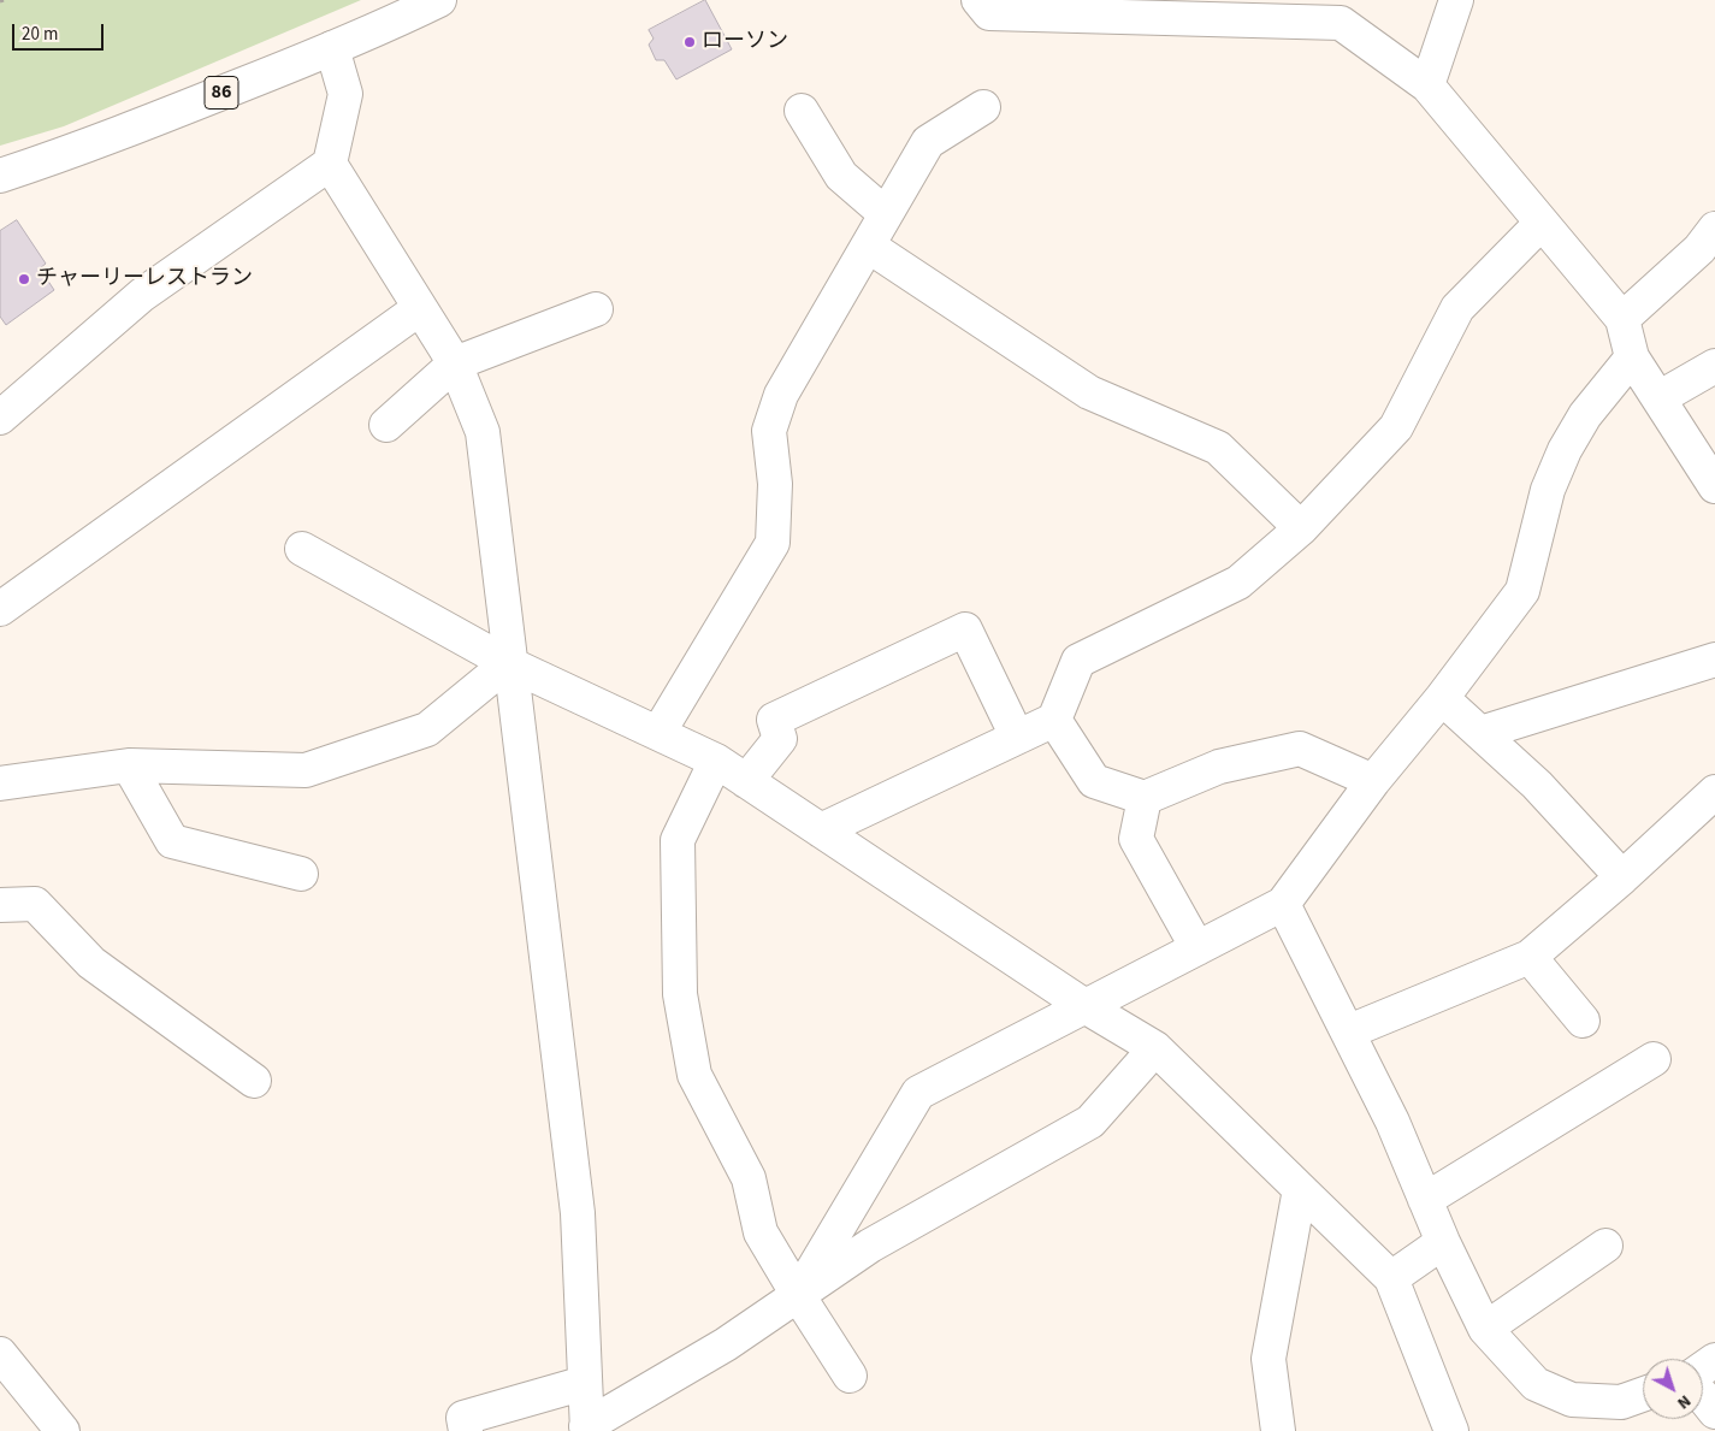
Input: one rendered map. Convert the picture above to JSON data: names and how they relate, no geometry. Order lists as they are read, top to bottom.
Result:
{
  "streets": {
    "street": ["86"]
  },
  "places": ["ローソン", "チャーリーレストラン"],
  "scale_bar": "20 m",
  "north": "bottom right"
}
